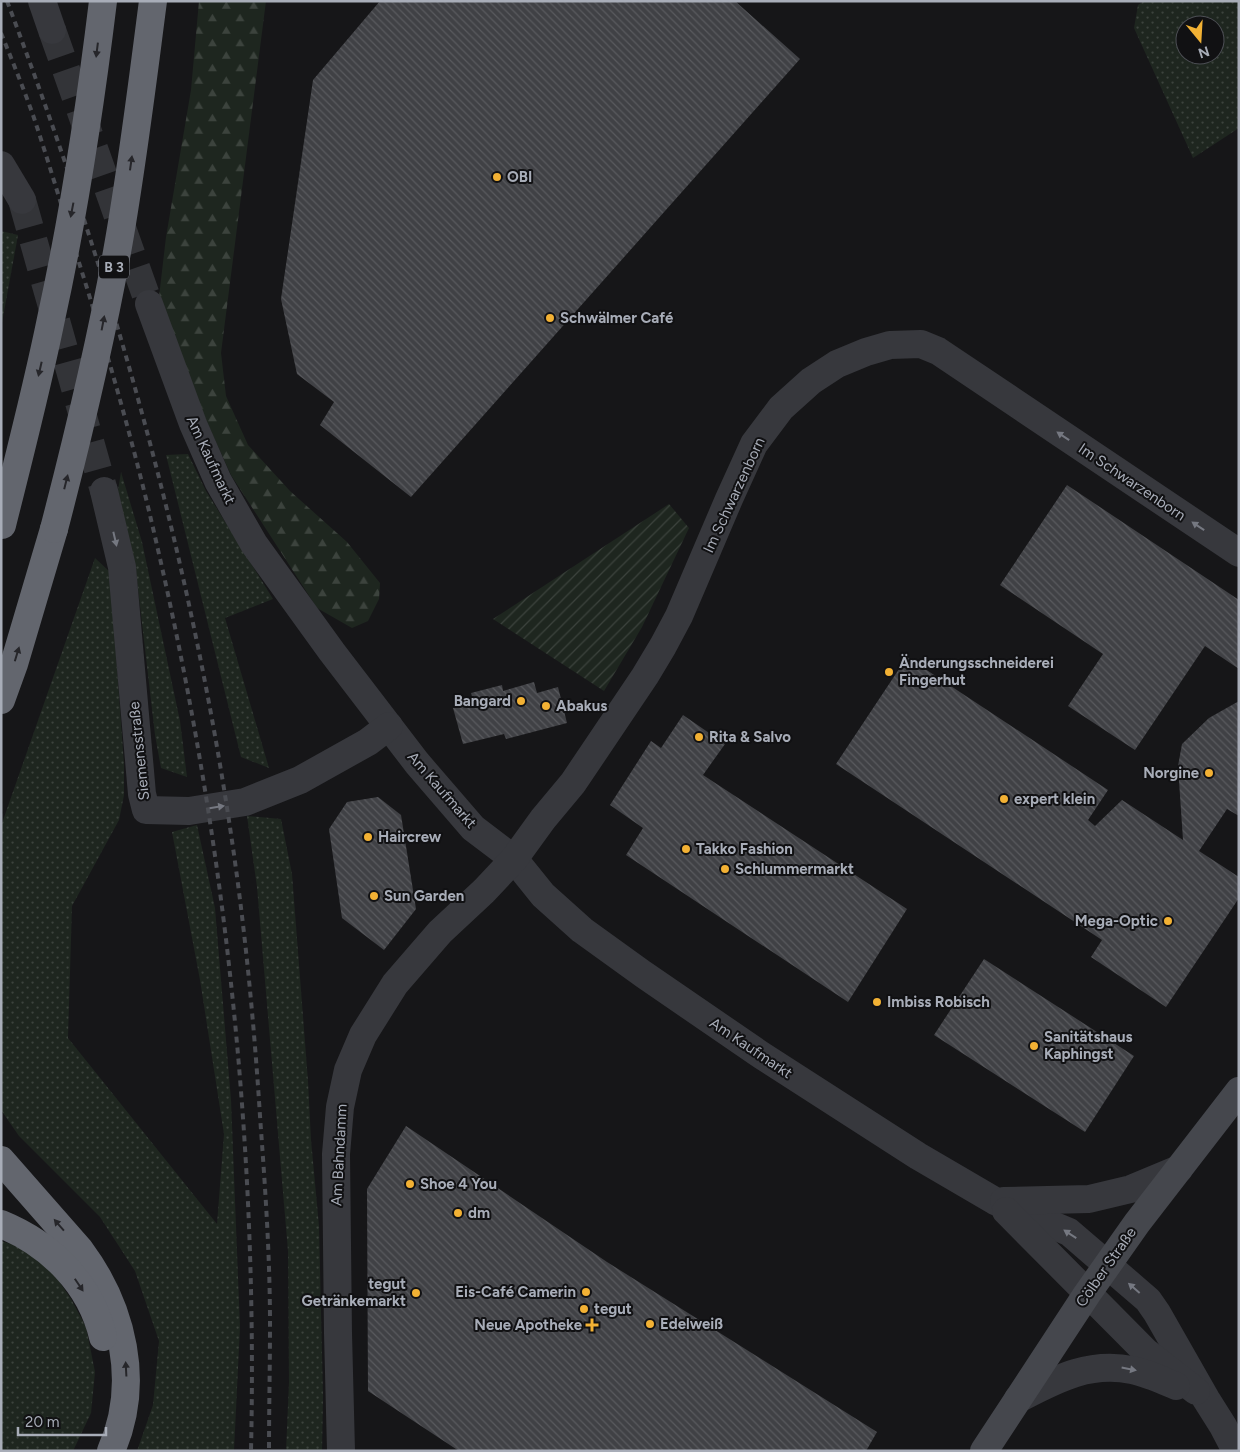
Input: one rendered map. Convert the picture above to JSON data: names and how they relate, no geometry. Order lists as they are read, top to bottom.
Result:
{
  "streets": {
    "highway": ["B 3"],
    "street": [
      "Am Kaufmarkt",
      "Im Schwarzenborn",
      "Siemensstraße",
      "Am Bahndamm",
      "Cölber Straße"
    ]
  },
  "crossings": [
    ["Am Kaufmarkt", "Im Schwarzenborn"],
    ["Am Kaufmarkt", "Siemensstraße"],
    ["Am Kaufmarkt", "Am Bahndamm"],
    ["Am Kaufmarkt", "Cölber Straße"],
    ["Im Schwarzenborn", "Am Bahndamm"]
  ],
  "places": {
    "other": [
      "OBI",
      "Schwälmer Café",
      "Änderungsschneiderei Fingerhut",
      "Bangard",
      "Abakus",
      "Rita & Salvo",
      "Norgine",
      "expert klein",
      "Haircrew",
      "Takko Fashion",
      "Schlummermarkt",
      "Sun Garden",
      "Mega-Optic",
      "Imbiss Robisch",
      "Sanitätshaus Kaphingst",
      "Shoe 4 You",
      "dm",
      "Eis-Café Camerin",
      "tegut Getränkemarkt",
      "tegut",
      "Edelweiß"
    ],
    "health": ["Neue Apotheke"]
  },
  "scale_bar": "20 m",
  "north": "bottom"
}
